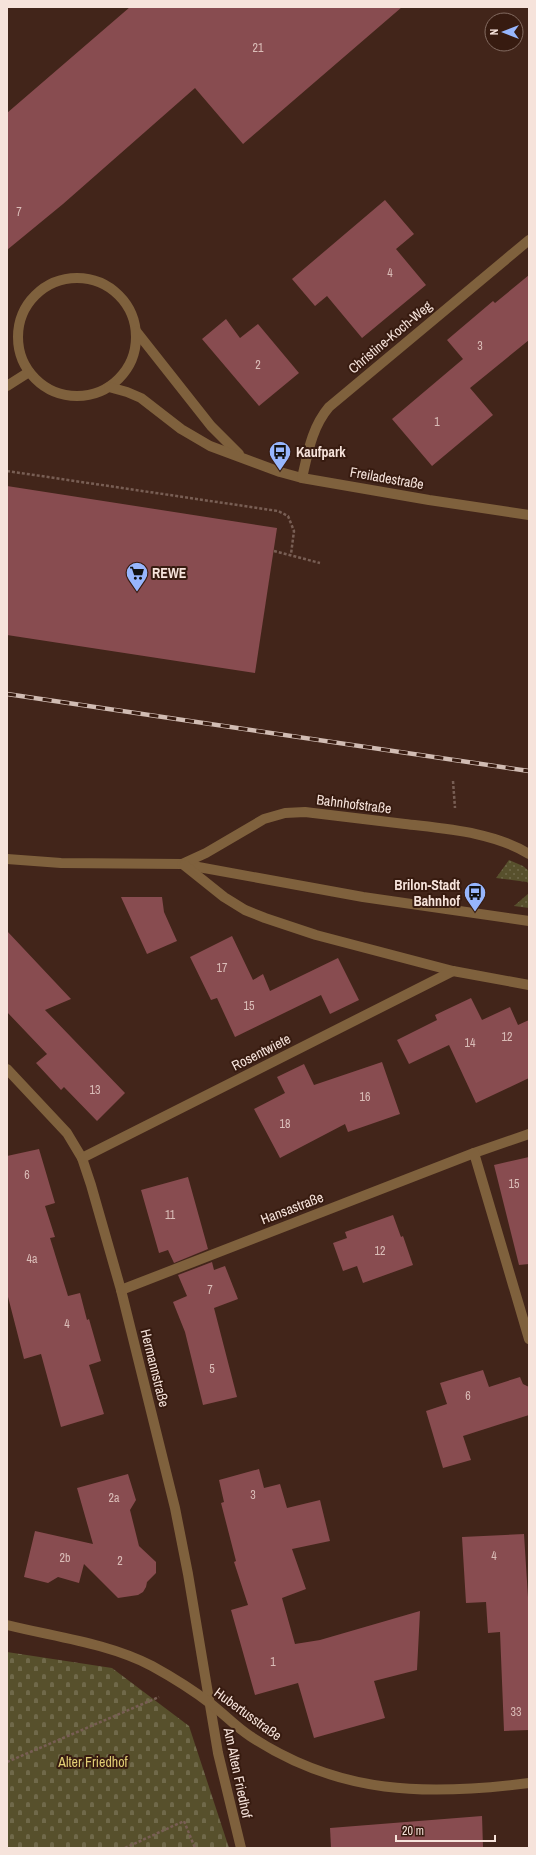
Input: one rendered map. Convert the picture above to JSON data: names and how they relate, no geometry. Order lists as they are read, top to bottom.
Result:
{
  "streets": {
    "street": [
      "Christine-Koch-Weg",
      "Freiladestraße",
      "Bahnhofstraße",
      "Rosentwiete",
      "Hansastraße",
      "Hermannstraße",
      "Hubertusstraße",
      "Am Alten Friedhof"
    ]
  },
  "crossings": [
    ["Christine-Koch-Weg", "Freiladestraße"],
    ["Rosentwiete", "Hermannstraße"],
    ["Hansastraße", "Hermannstraße"],
    ["Hermannstraße", "Hubertusstraße"],
    ["Hermannstraße", "Am Alten Friedhof"],
    ["Hubertusstraße", "Am Alten Friedhof"]
  ],
  "parks": ["Alter Friedhof"],
  "places": {
    "bus stop": ["Kaufpark", "Brilon-Stadt Bahnhof"],
    "supermarket": ["REWE"]
  },
  "house_numbers": [
    "21",
    "7",
    "4",
    "3",
    "2",
    "1",
    "17",
    "15",
    "12",
    "14",
    "13",
    "16",
    "18",
    "6",
    "15",
    "11",
    "12",
    "4a",
    "7",
    "4",
    "5",
    "6",
    "3",
    "2a",
    "4",
    "2b",
    "2",
    "1",
    "33"
  ],
  "scale_bar": "20 m",
  "north": "left"
}
